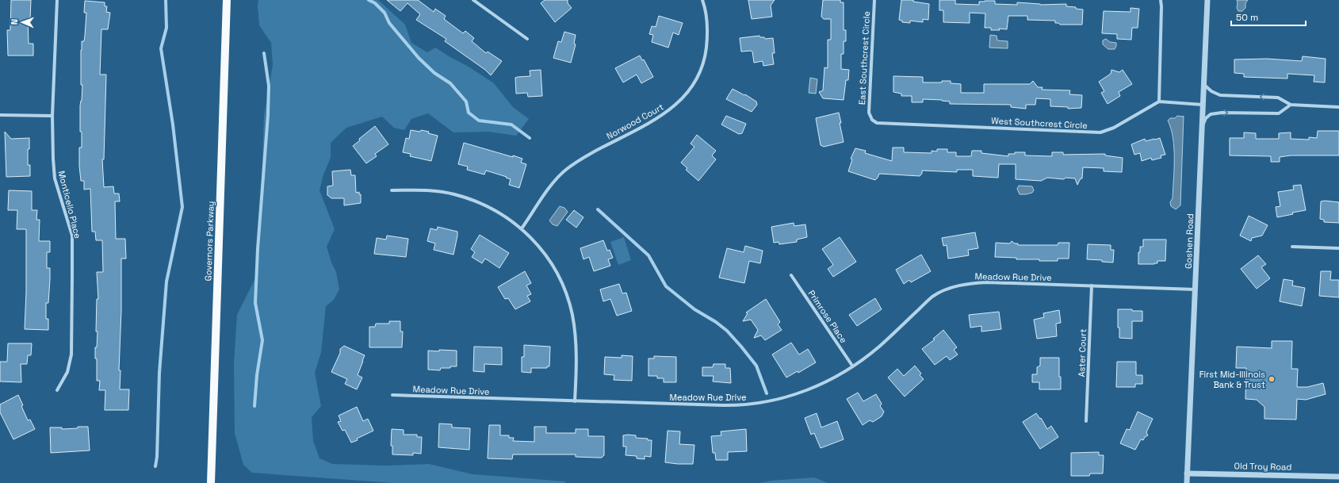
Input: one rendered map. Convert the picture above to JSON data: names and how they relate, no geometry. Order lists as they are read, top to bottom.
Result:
{
  "streets": {
    "main road": ["Governors Parkway"],
    "street": [
      "East Southcrest Circle",
      "Norwood Court",
      "West Southcrest Circle",
      "Monticello Place",
      "Goshen Road",
      "Meadow Rue Drive",
      "Primrose Place",
      "Aster Court",
      "Old Troy Road"
    ]
  },
  "crossings": [
    ["East Southcrest Circle", "West Southcrest Circle"],
    ["Goshen Road", "Meadow Rue Drive"],
    ["Goshen Road", "Old Troy Road"],
    ["Meadow Rue Drive", "Primrose Place"],
    ["Meadow Rue Drive", "Aster Court"]
  ],
  "places": ["First Mid-Illinois Bank & Trust"],
  "scale_bar": "50 m",
  "north": "left"
}
